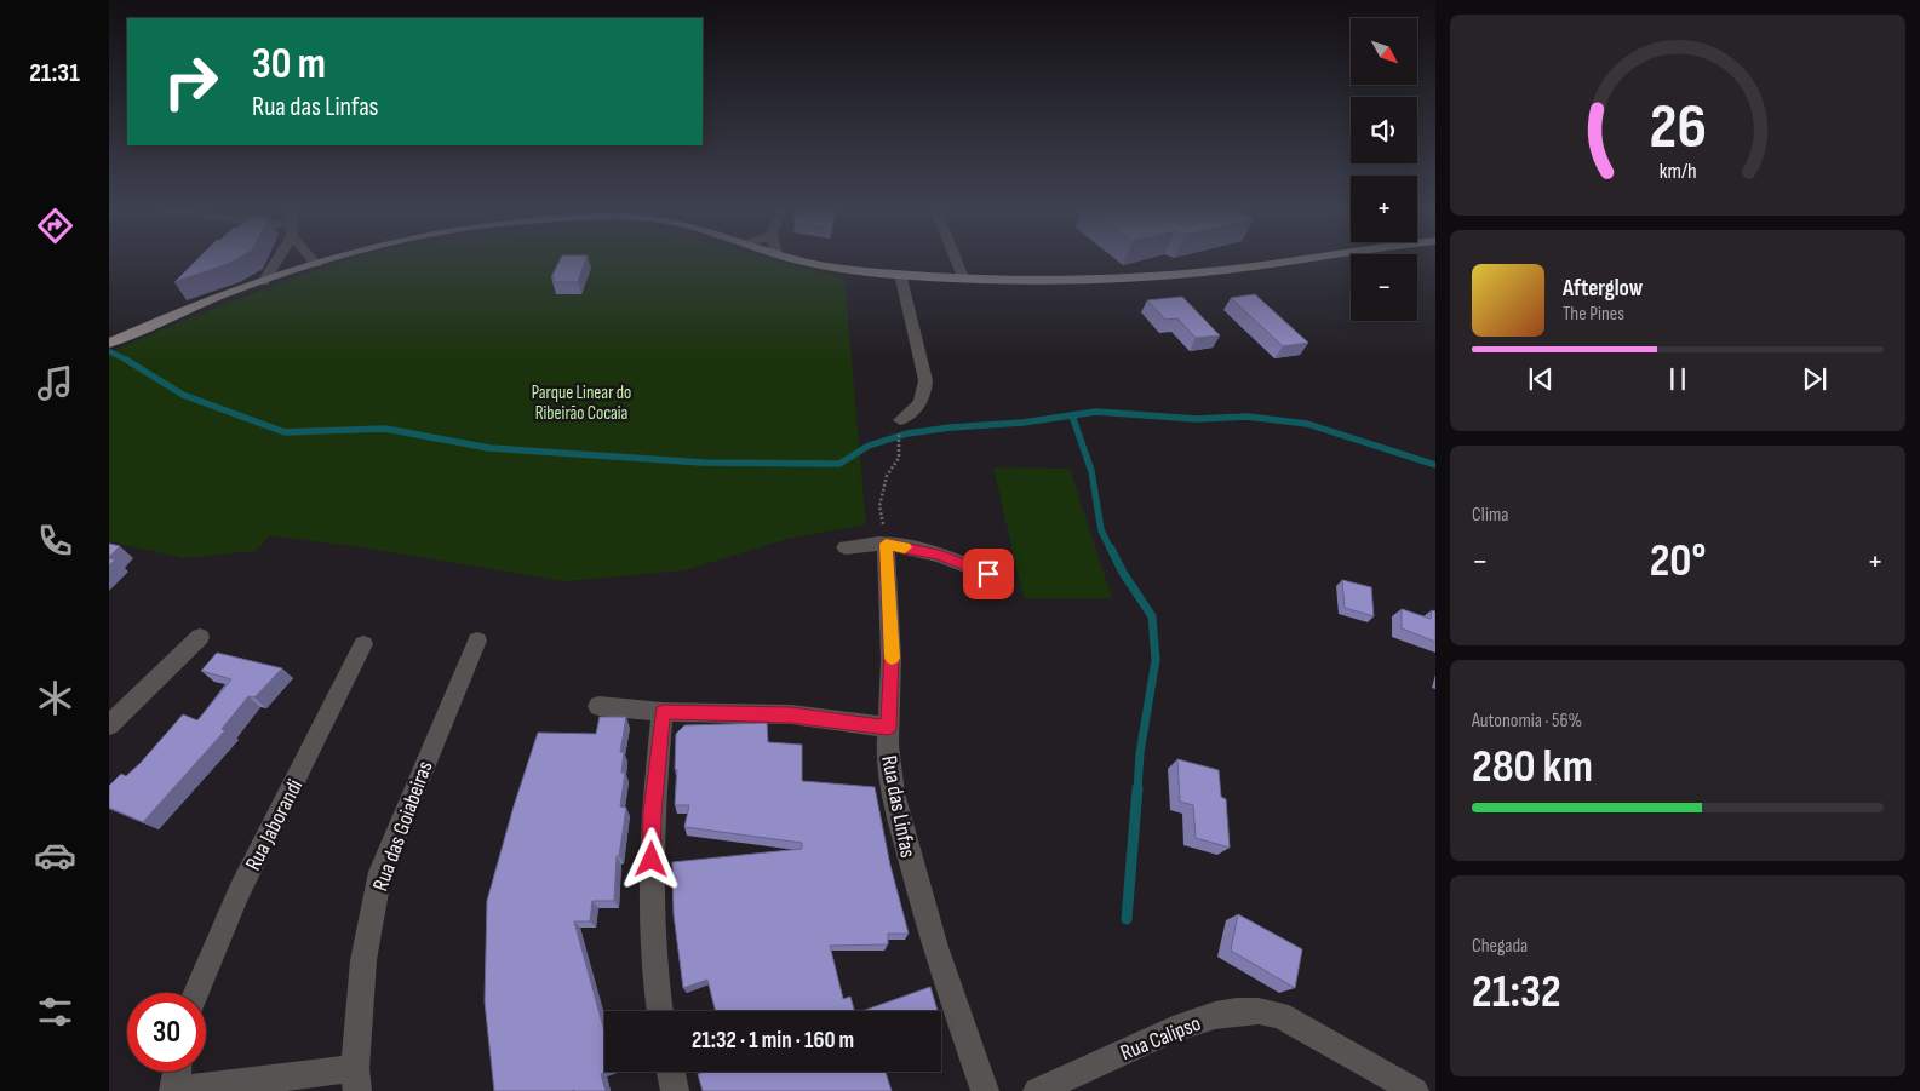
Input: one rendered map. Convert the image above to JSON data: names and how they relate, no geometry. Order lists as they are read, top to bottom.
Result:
{
  "streets": {
    "street": [
      "Rua das Linfas",
      "Rua Jaborandi",
      "Rua das Goiabeiras",
      "Rua Calipso"
    ]
  },
  "parks": ["Parque Linear do Ribeirão Cocaia"],
  "north": "bottom right",
  "page": {
    "tabs": "21:31",
    "map_buttons": ["+", "−"],
    "turn": ["30 m", "Rua das Linfas"],
    "song": ["Afterglow", "The Pines"],
    "tile": [
      "Clima",
      ["Autonomia · 56%", "280 km"],
      ["Chegada", "21:32"]
    ],
    "heat": ["−", "20°", "+"],
    "limit": "30",
    "trip": "21:32 · 1 min · 160 m",
    "gauge": ["26", "km/h"]
  }
}
